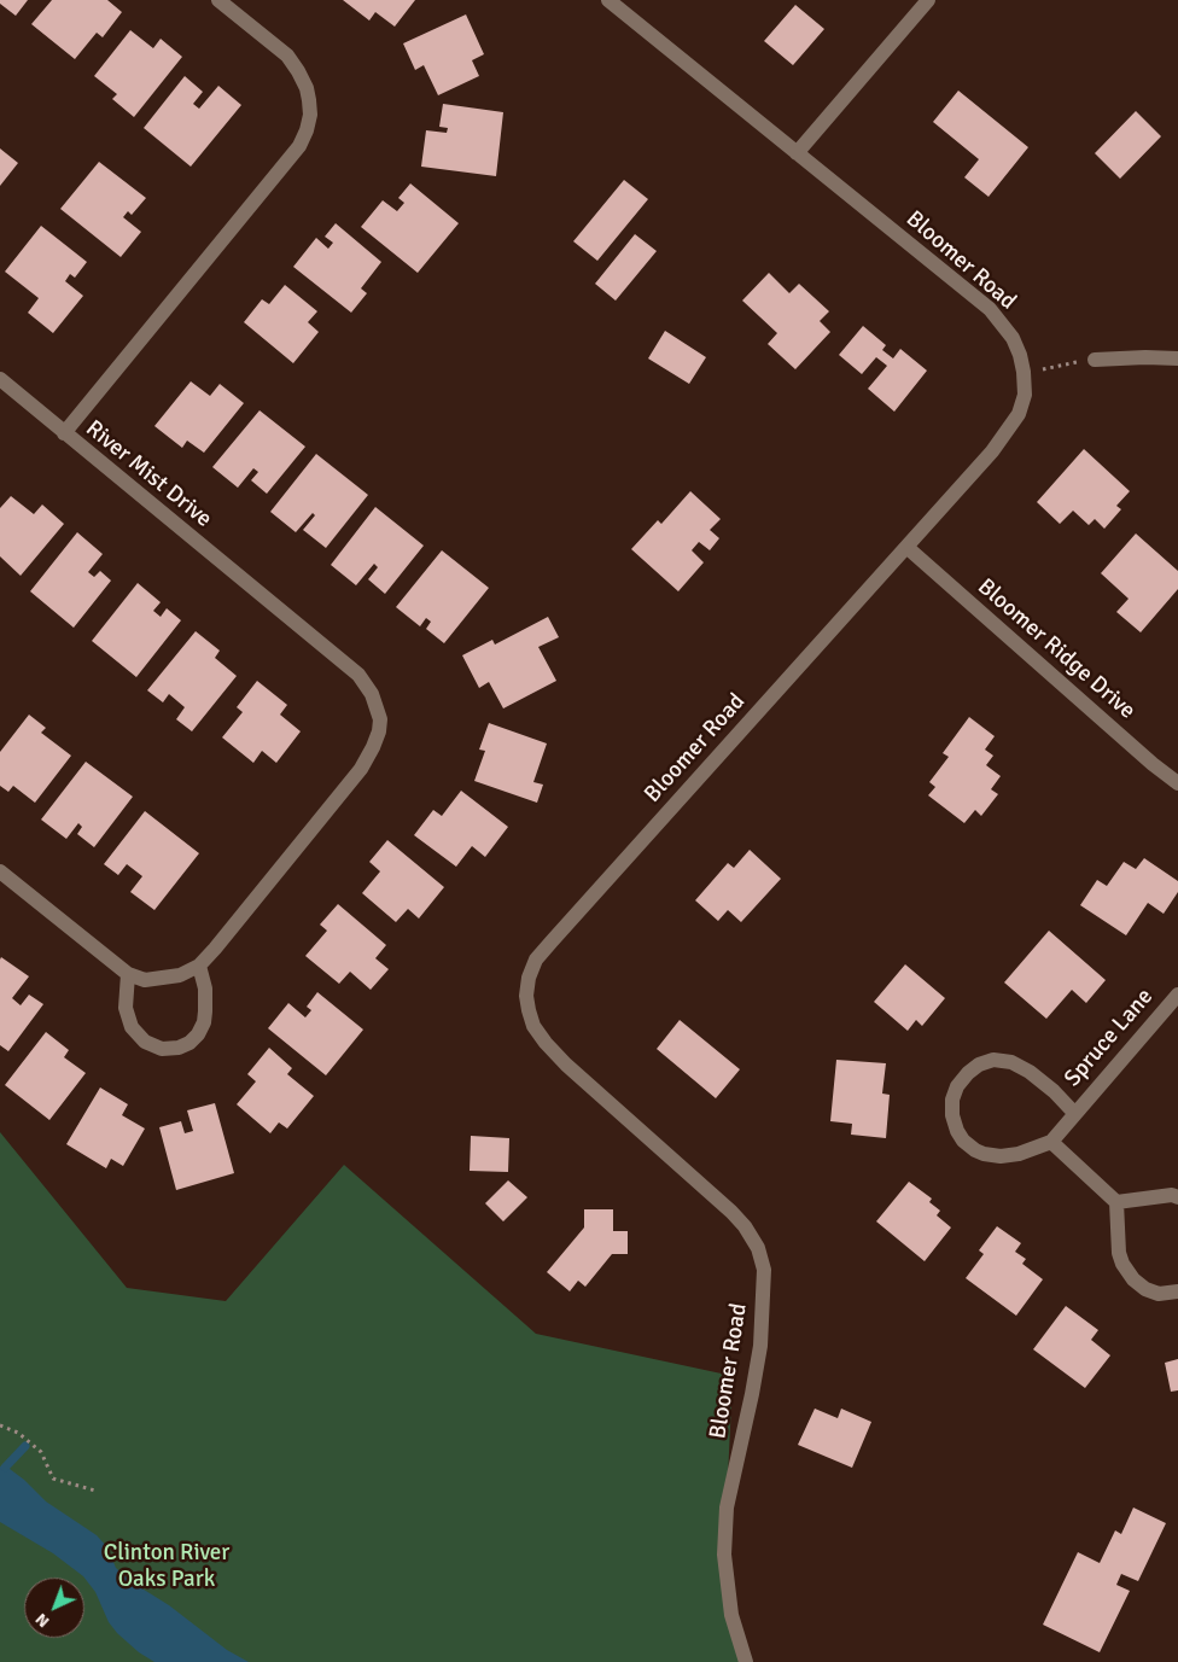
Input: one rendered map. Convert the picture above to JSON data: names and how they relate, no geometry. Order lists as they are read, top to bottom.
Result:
{
  "streets": {
    "street": [
      "Bloomer Road",
      "River Mist Drive",
      "Bloomer Ridge Drive",
      "Spruce Lane"
    ]
  },
  "crossings": [
    ["Bloomer Road", "Bloomer Ridge Drive"]
  ],
  "parks": ["Clinton River Oaks Park"],
  "north": "bottom left"
}
